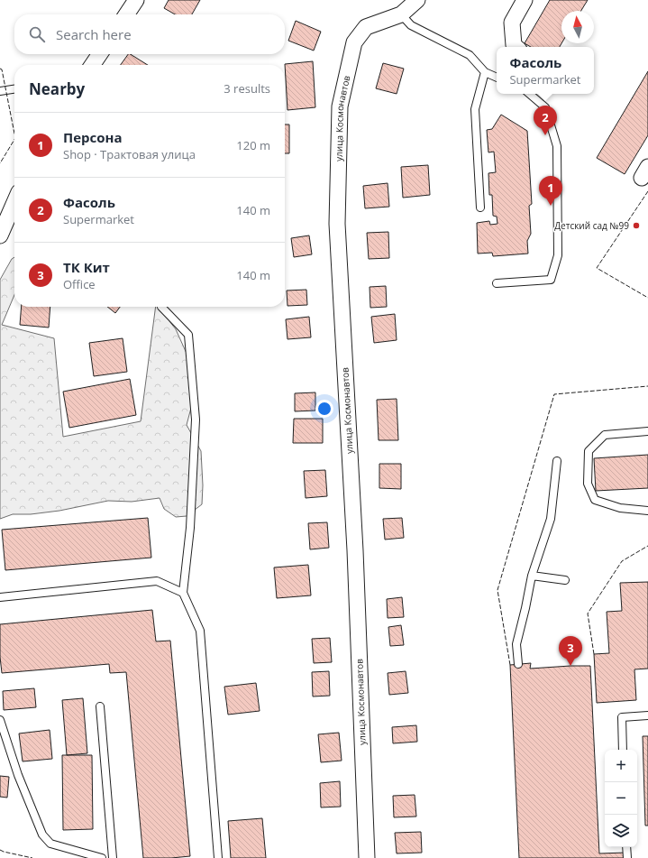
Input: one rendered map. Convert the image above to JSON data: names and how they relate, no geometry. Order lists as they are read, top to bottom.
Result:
{
  "streets": {
    "street": ["улица Космонавтов"]
  },
  "places": ["Детский сад №99"],
  "north": "top",
  "page": {
    "search": "Search here",
    "popup": ["Фасоль", "Supermarket"],
    "heading": ["Nearby", "3 results"],
    "pins": ["2", "1", "3"],
    "list": [
      {
        "mark": "1",
        "name": "Персона",
        "note": "Shop · Трактовая улица",
        "value": "120 m"
      },
      {
        "mark": "2",
        "name": "Фасоль",
        "note": "Supermarket",
        "value": "140 m"
      },
      {
        "mark": "3",
        "name": "ТК Кит",
        "note": "Office",
        "value": "140 m"
      }
    ],
    "map_buttons": ["+", "−"]
  }
}
